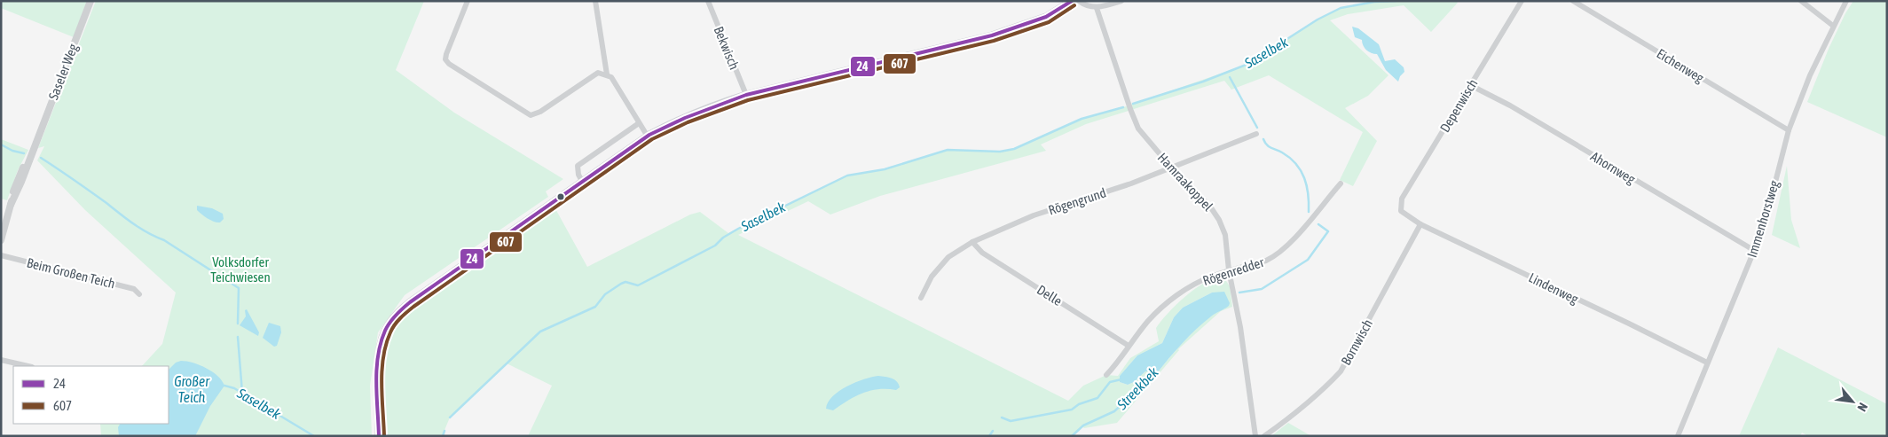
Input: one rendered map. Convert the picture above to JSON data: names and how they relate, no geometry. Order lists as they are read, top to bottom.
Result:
{
  "streets": {
    "street": [
      "Bekwisch",
      "Eichenweg",
      "Saseler Weg",
      "Depenwisch",
      "Ahornweg",
      "Hamraakoppel",
      "Rögengrund",
      "Immenhorstweg",
      "Rögenredder",
      "Beim Großen Teich",
      "Lindenweg",
      "Delle",
      "Bornwisch"
    ]
  },
  "crossings": [
    ["Eichenweg", "Immenhorstweg"],
    ["Depenwisch", "Ahornweg"],
    ["Depenwisch", "Lindenweg"],
    ["Ahornweg", "Immenhorstweg"],
    ["Hamraakoppel", "Rögengrund"],
    ["Hamraakoppel", "Rögenredder"],
    ["Rögengrund", "Delle"],
    ["Immenhorstweg", "Lindenweg"],
    ["Rögenredder", "Delle"],
    ["Lindenweg", "Bornwisch"]
  ],
  "water": ["Saselbek", "Großer Teich", "Streekbek"],
  "parks": ["Volksdorfer Teichwiesen"],
  "lines": ["transit line 24", "transit line 607"],
  "legend": ["24", "607"],
  "north": "bottom right"
}
